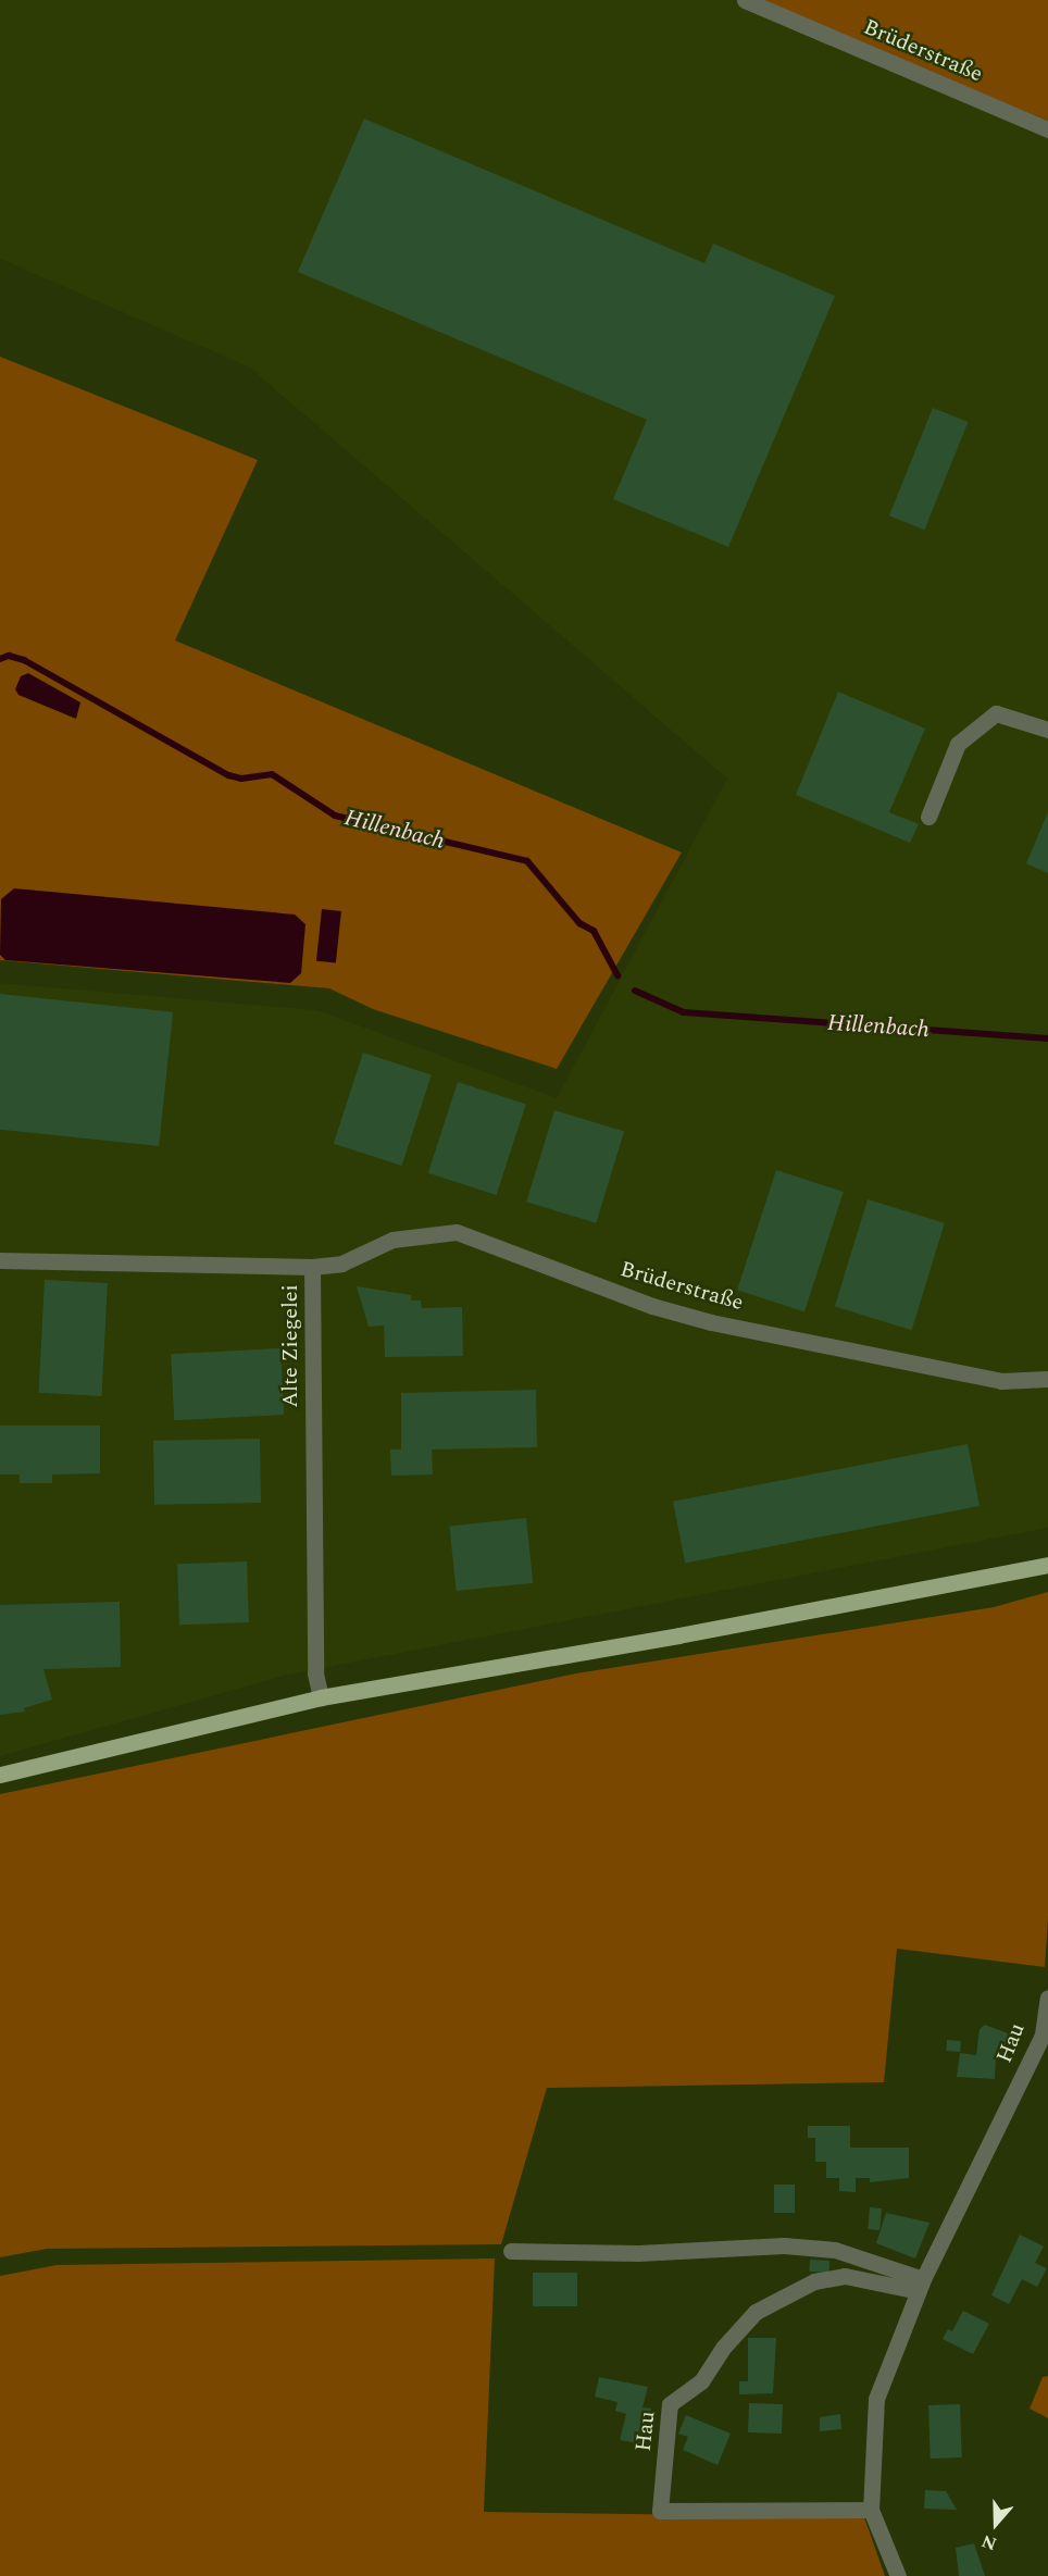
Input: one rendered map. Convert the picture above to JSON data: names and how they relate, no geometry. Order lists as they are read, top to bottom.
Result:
{
  "streets": {
    "street": ["Brüderstraße", "Alte Ziegelei", "Hau"]
  },
  "crossings": [
    ["Brüderstraße", "Alte Ziegelei"]
  ],
  "water": ["Hillenbach"],
  "north": "bottom"
}
